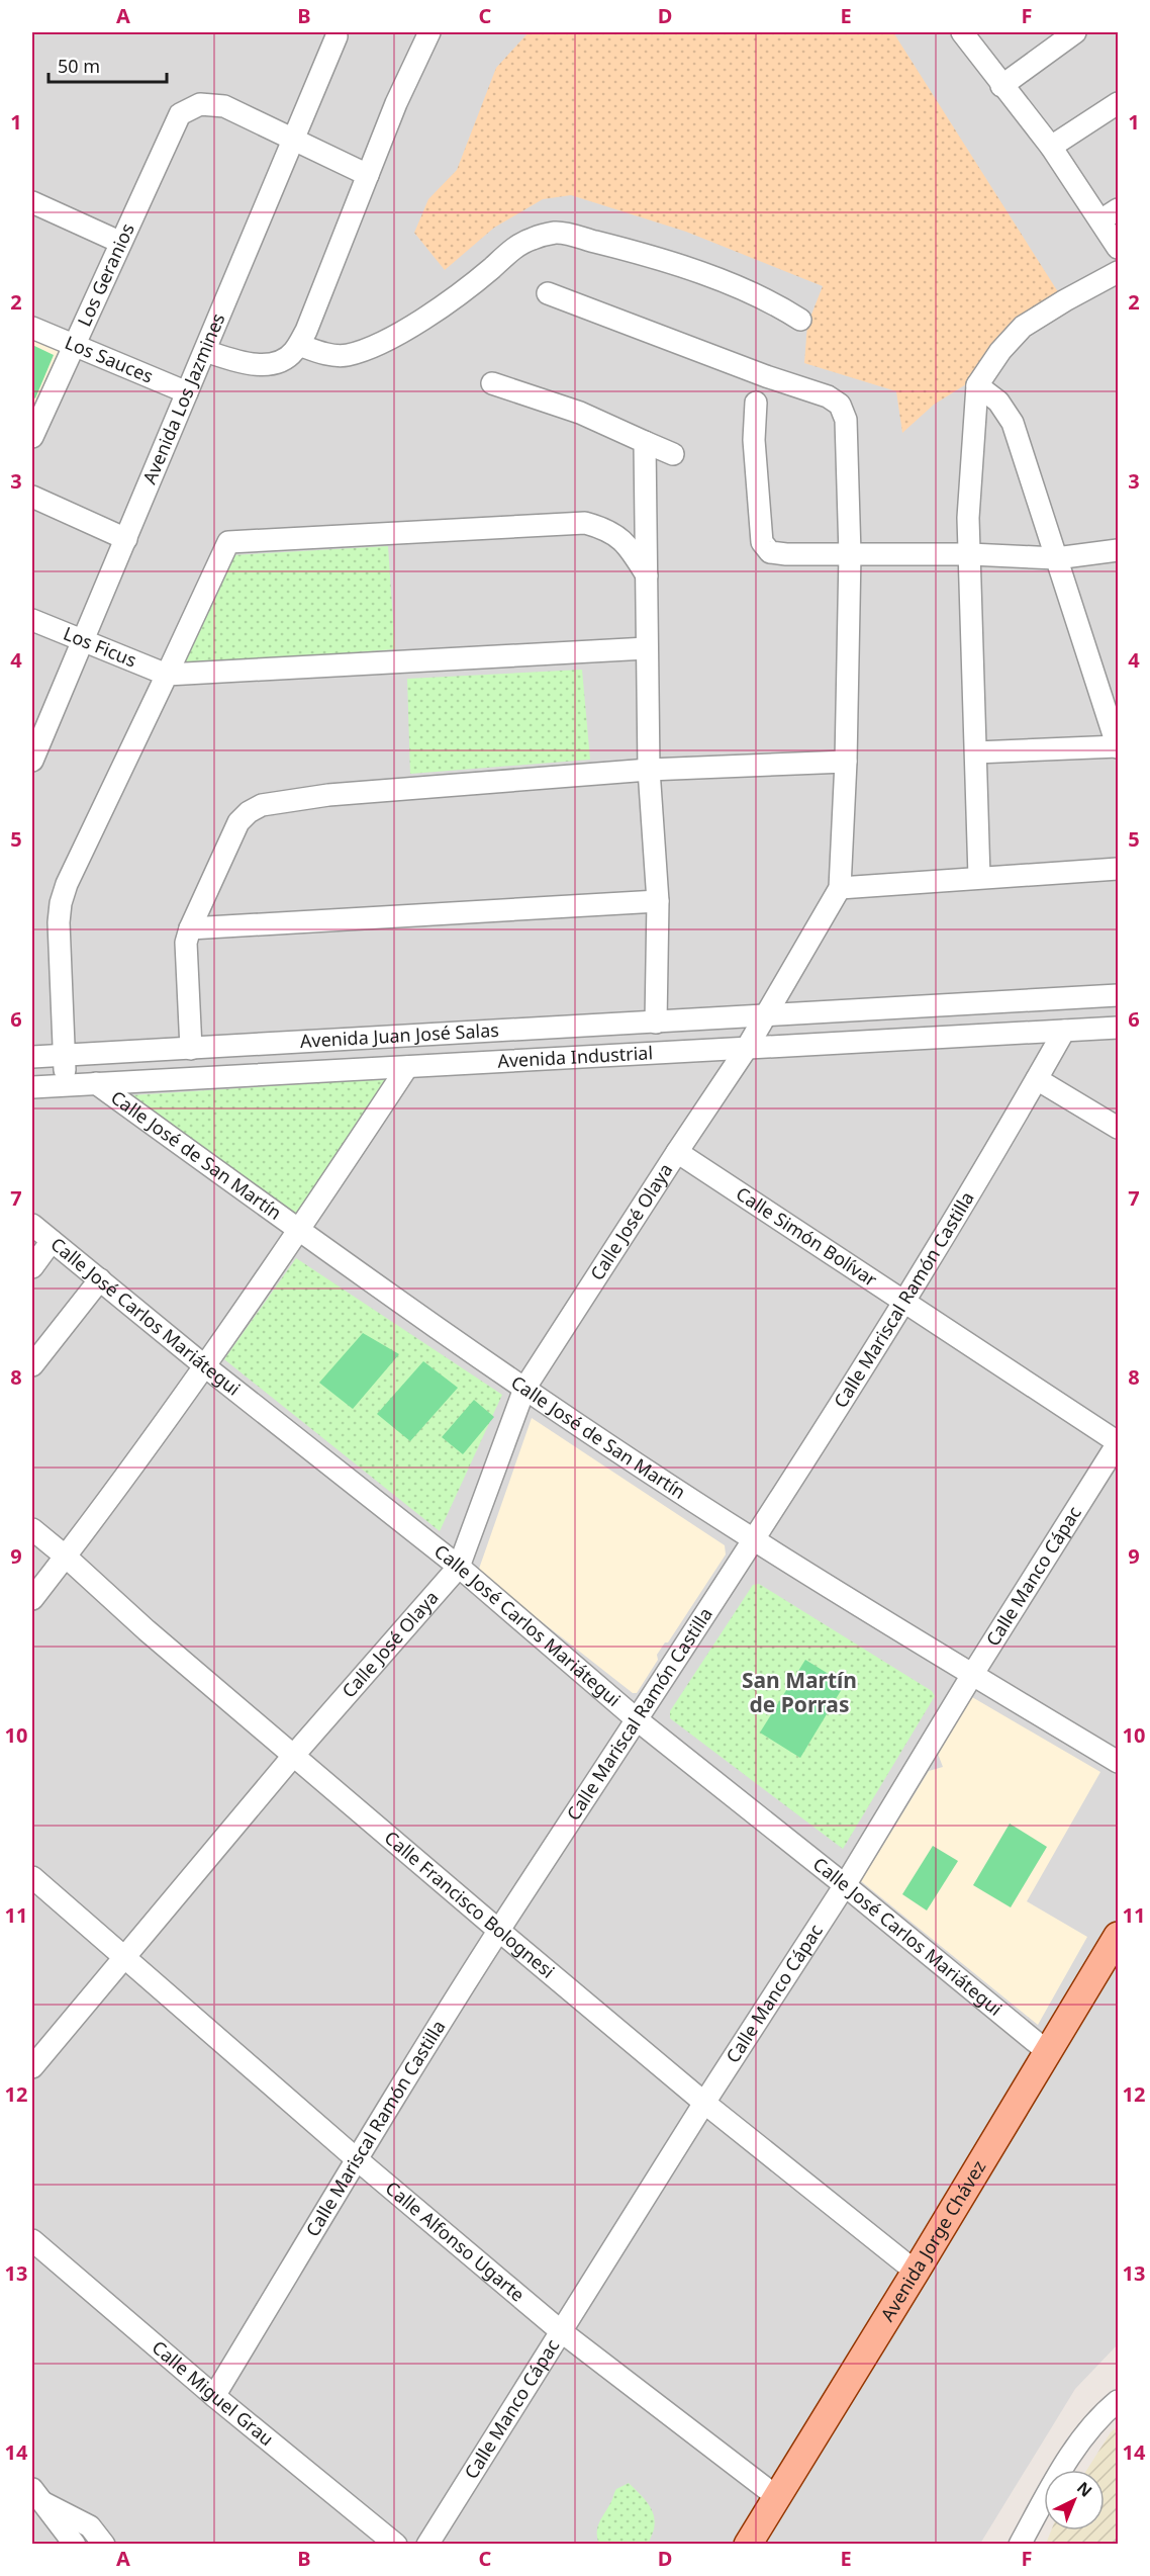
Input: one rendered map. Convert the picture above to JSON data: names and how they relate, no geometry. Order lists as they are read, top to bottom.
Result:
{
  "streets": {
    "main road": ["Avenida Jorge Chávez"],
    "street": [
      "Los Geranios",
      "Los Sauces",
      "Avenida Los Jazmines",
      "Los Ficus",
      "Avenida Juan José Salas",
      "Avenida Industrial",
      "Calle José de San Martín",
      "Calle José Olaya",
      "Calle Simón Bolívar",
      "Calle Mariscal Ramón Castilla",
      "Calle José Carlos Mariátegui",
      "Calle Manco Cápac",
      "Calle Francisco Bolognesi",
      "Calle Alfonso Ugarte",
      "Calle Miguel Grau"
    ]
  },
  "crossings": [
    ["Los Geranios", "Los Sauces"],
    ["Los Geranios", "Avenida Los Jazmines"],
    ["Los Sauces", "Avenida Los Jazmines"],
    ["Avenida Los Jazmines", "Los Ficus"],
    ["Avenida Juan José Salas", "Calle José Olaya"],
    ["Avenida Industrial", "Calle José de San Martín"],
    ["Avenida Industrial", "Calle José Olaya"],
    ["Avenida Industrial", "Calle Mariscal Ramón Castilla"],
    ["Calle José de San Martín", "Calle José Olaya"],
    ["Calle José de San Martín", "Calle Mariscal Ramón Castilla"],
    ["Calle José de San Martín", "Calle Manco Cápac"],
    ["Calle José Olaya", "Calle Simón Bolívar"],
    ["Calle José Olaya", "Calle José Carlos Mariátegui"],
    ["Calle José Olaya", "Calle Francisco Bolognesi"],
    ["Calle José Olaya", "Calle Alfonso Ugarte"],
    ["Calle Simón Bolívar", "Calle Mariscal Ramón Castilla"],
    ["Calle Simón Bolívar", "Calle Manco Cápac"],
    ["Calle Mariscal Ramón Castilla", "Calle José Carlos Mariátegui"],
    ["Calle Mariscal Ramón Castilla", "Calle Francisco Bolognesi"],
    ["Calle Mariscal Ramón Castilla", "Calle Alfonso Ugarte"],
    ["Calle Mariscal Ramón Castilla", "Calle Miguel Grau"],
    ["Calle José Carlos Mariátegui", "Calle Manco Cápac"],
    ["Calle José Carlos Mariátegui", "Avenida Jorge Chávez"],
    ["Calle Manco Cápac", "Calle Francisco Bolognesi"],
    ["Calle Manco Cápac", "Calle Alfonso Ugarte"],
    ["Calle Francisco Bolognesi", "Avenida Jorge Chávez"],
    ["Avenida Jorge Chávez", "Calle Alfonso Ugarte"]
  ],
  "districts": ["San Martín de Porras"],
  "scale_bar": "50 m",
  "north": "top right",
  "grid": {
    "columns": [
      "A",
      "B",
      "C",
      "D",
      "E",
      "F"
    ],
    "rows": [
      "1",
      "2",
      "3",
      "4",
      "5",
      "6",
      "7",
      "8",
      "9",
      "10",
      "11",
      "12",
      "13",
      "14"
    ]
  }
}
